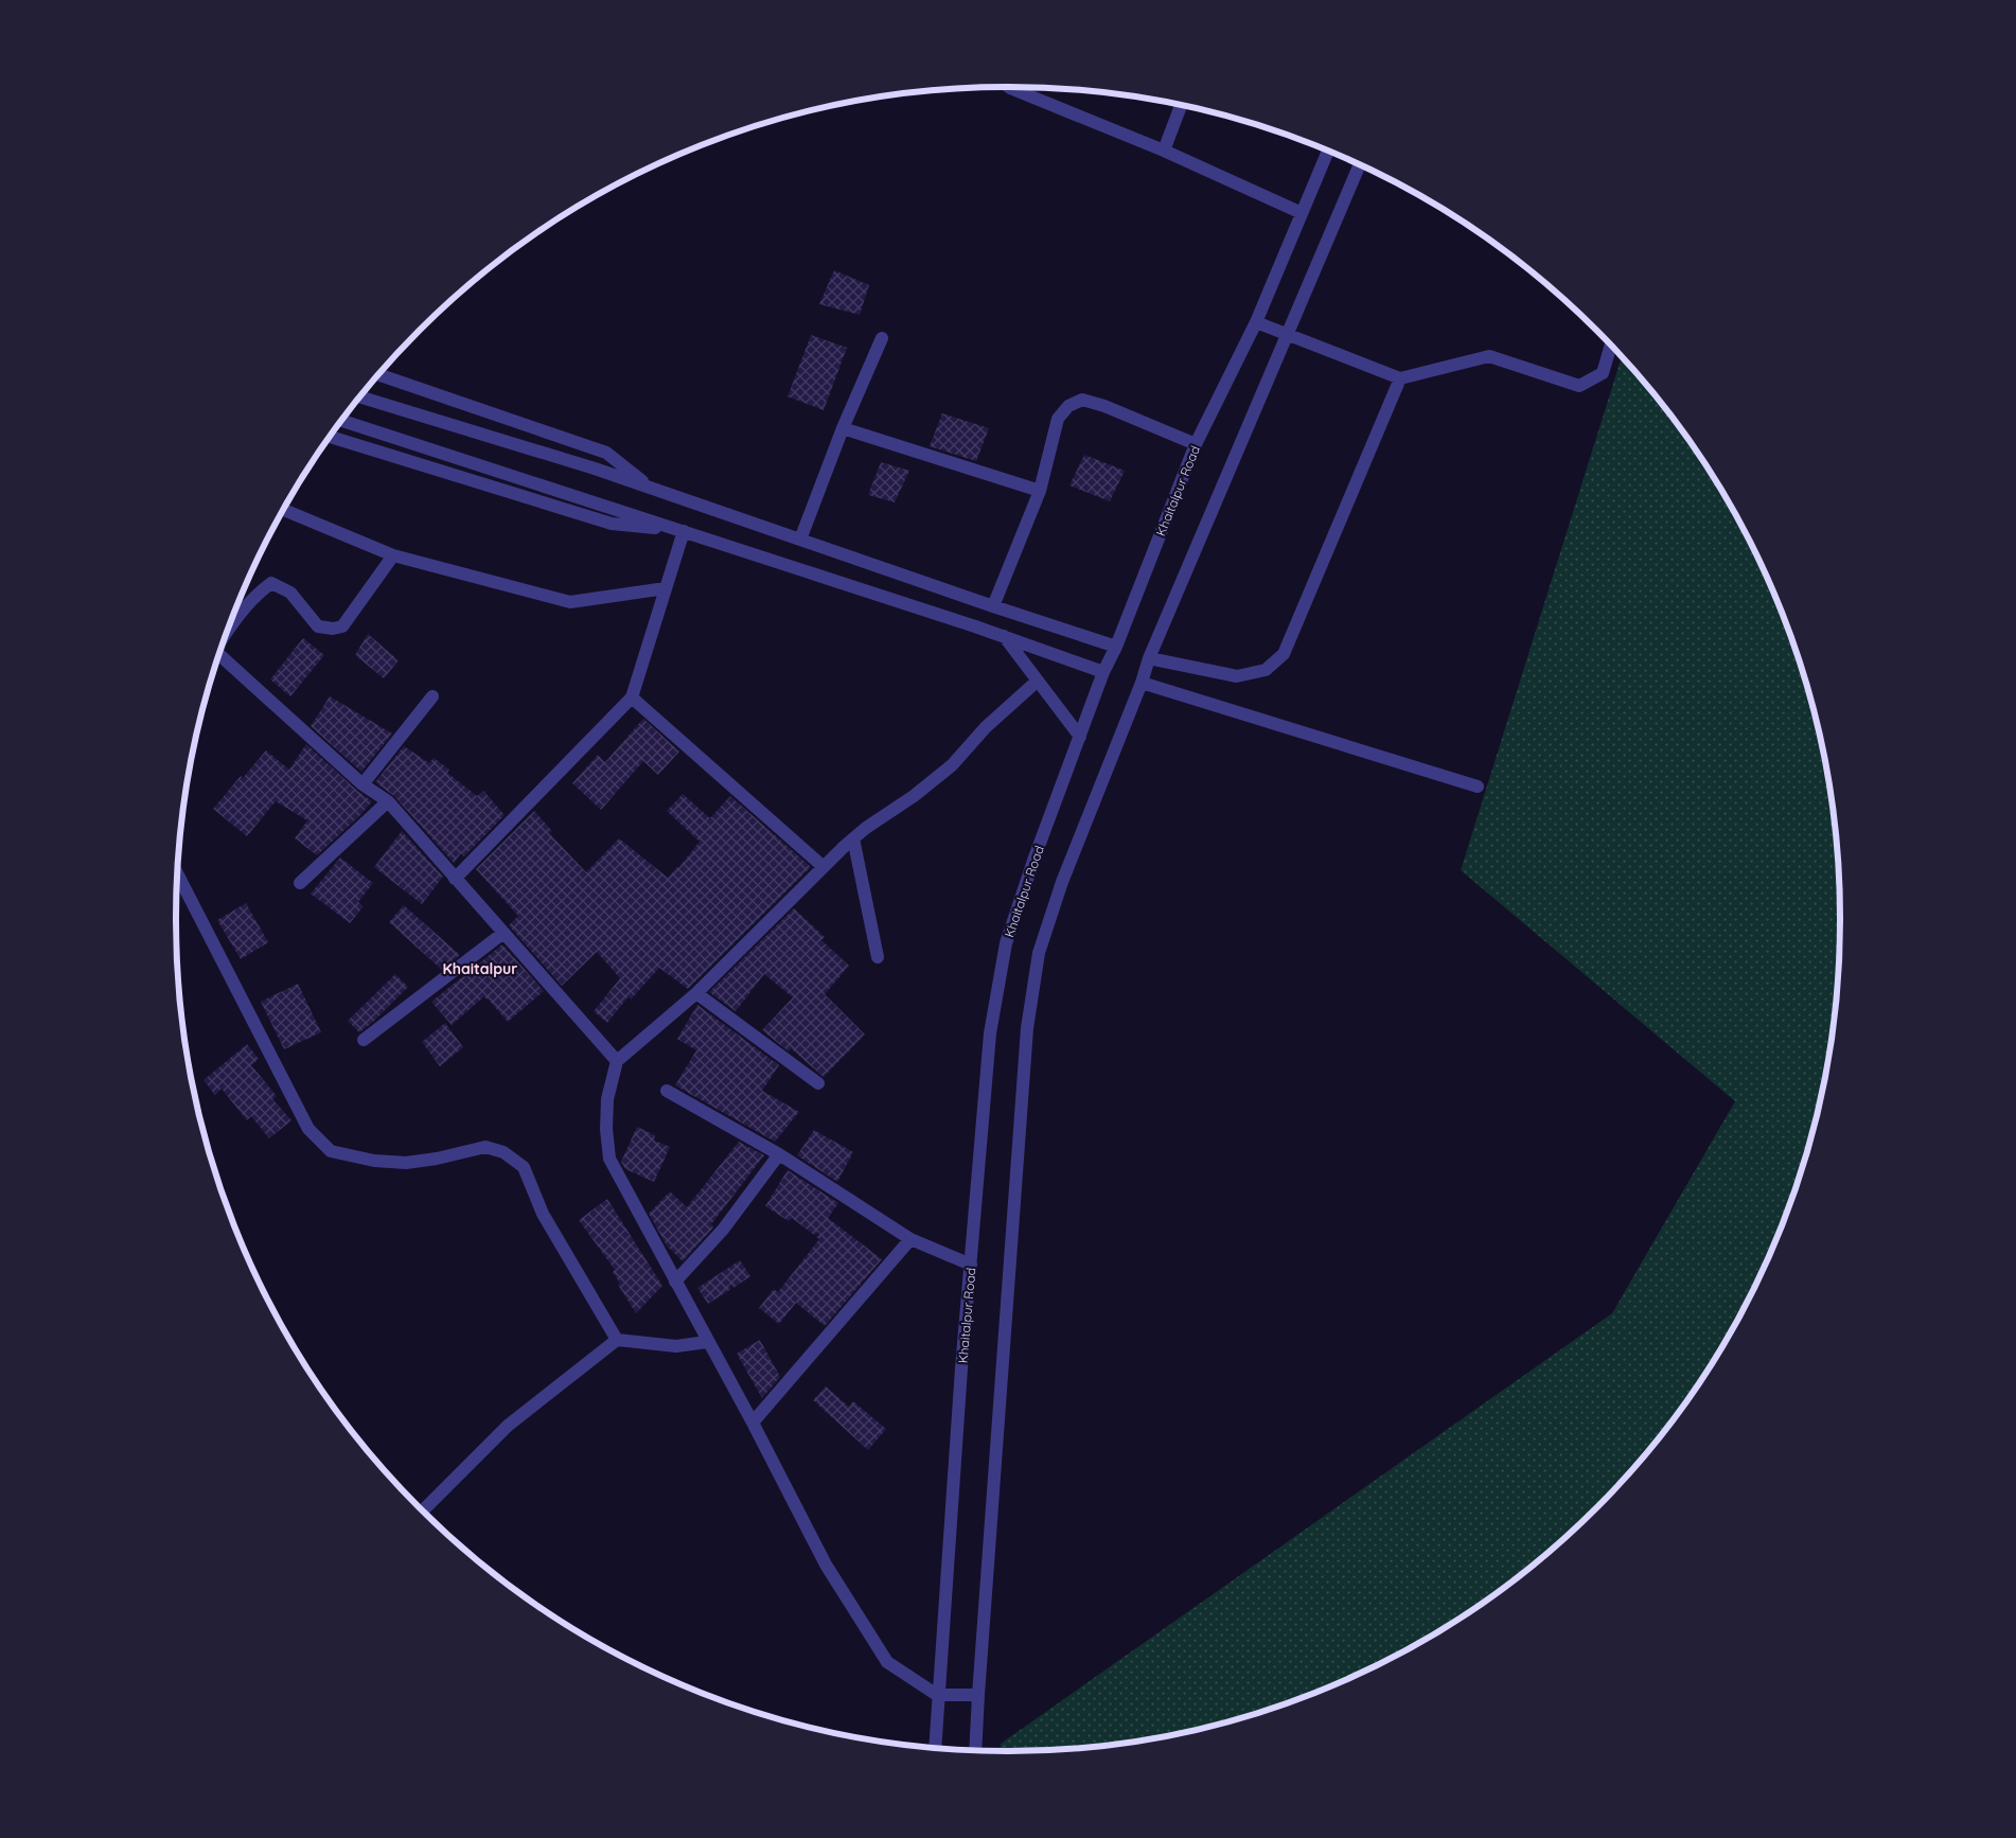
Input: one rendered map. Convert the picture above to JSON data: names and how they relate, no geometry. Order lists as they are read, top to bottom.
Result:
{
  "streets": {
    "street": ["Khaitalpur Road"]
  },
  "districts": ["Khaitalpur"]
}
